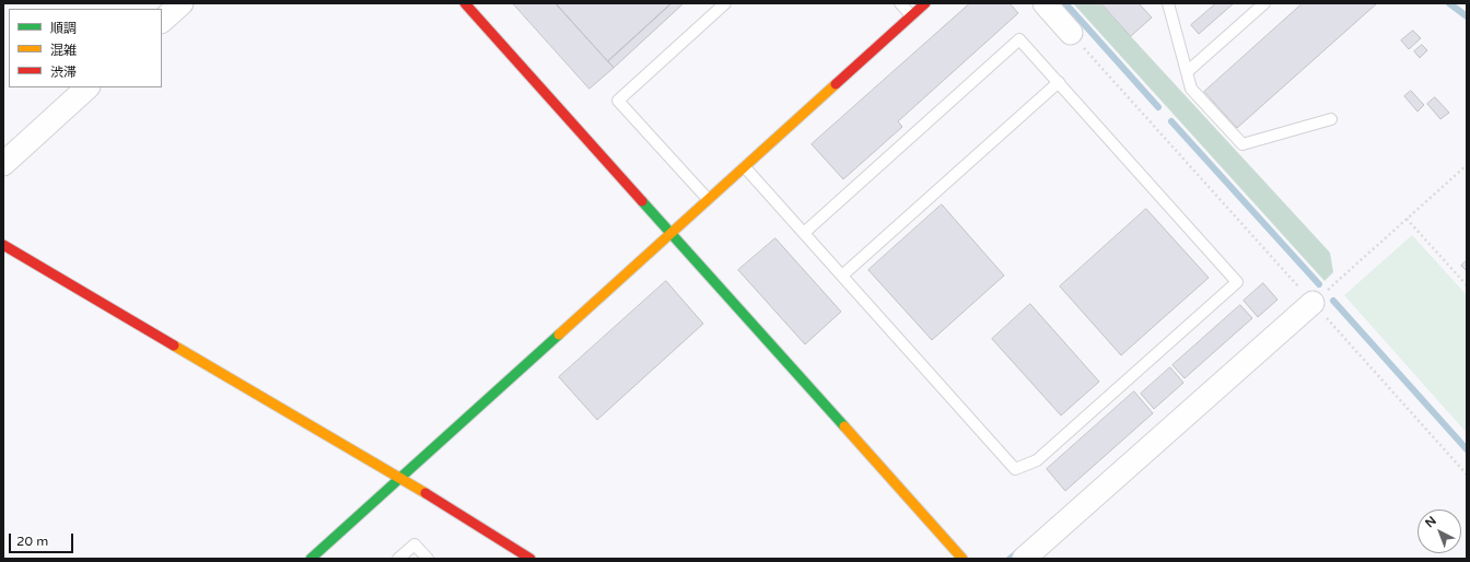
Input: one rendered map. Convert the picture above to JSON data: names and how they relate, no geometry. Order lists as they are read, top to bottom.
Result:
{
  "legend": ["順調", "混雑", "渋滞"],
  "scale_bar": "20 m",
  "north": "top left"
}
